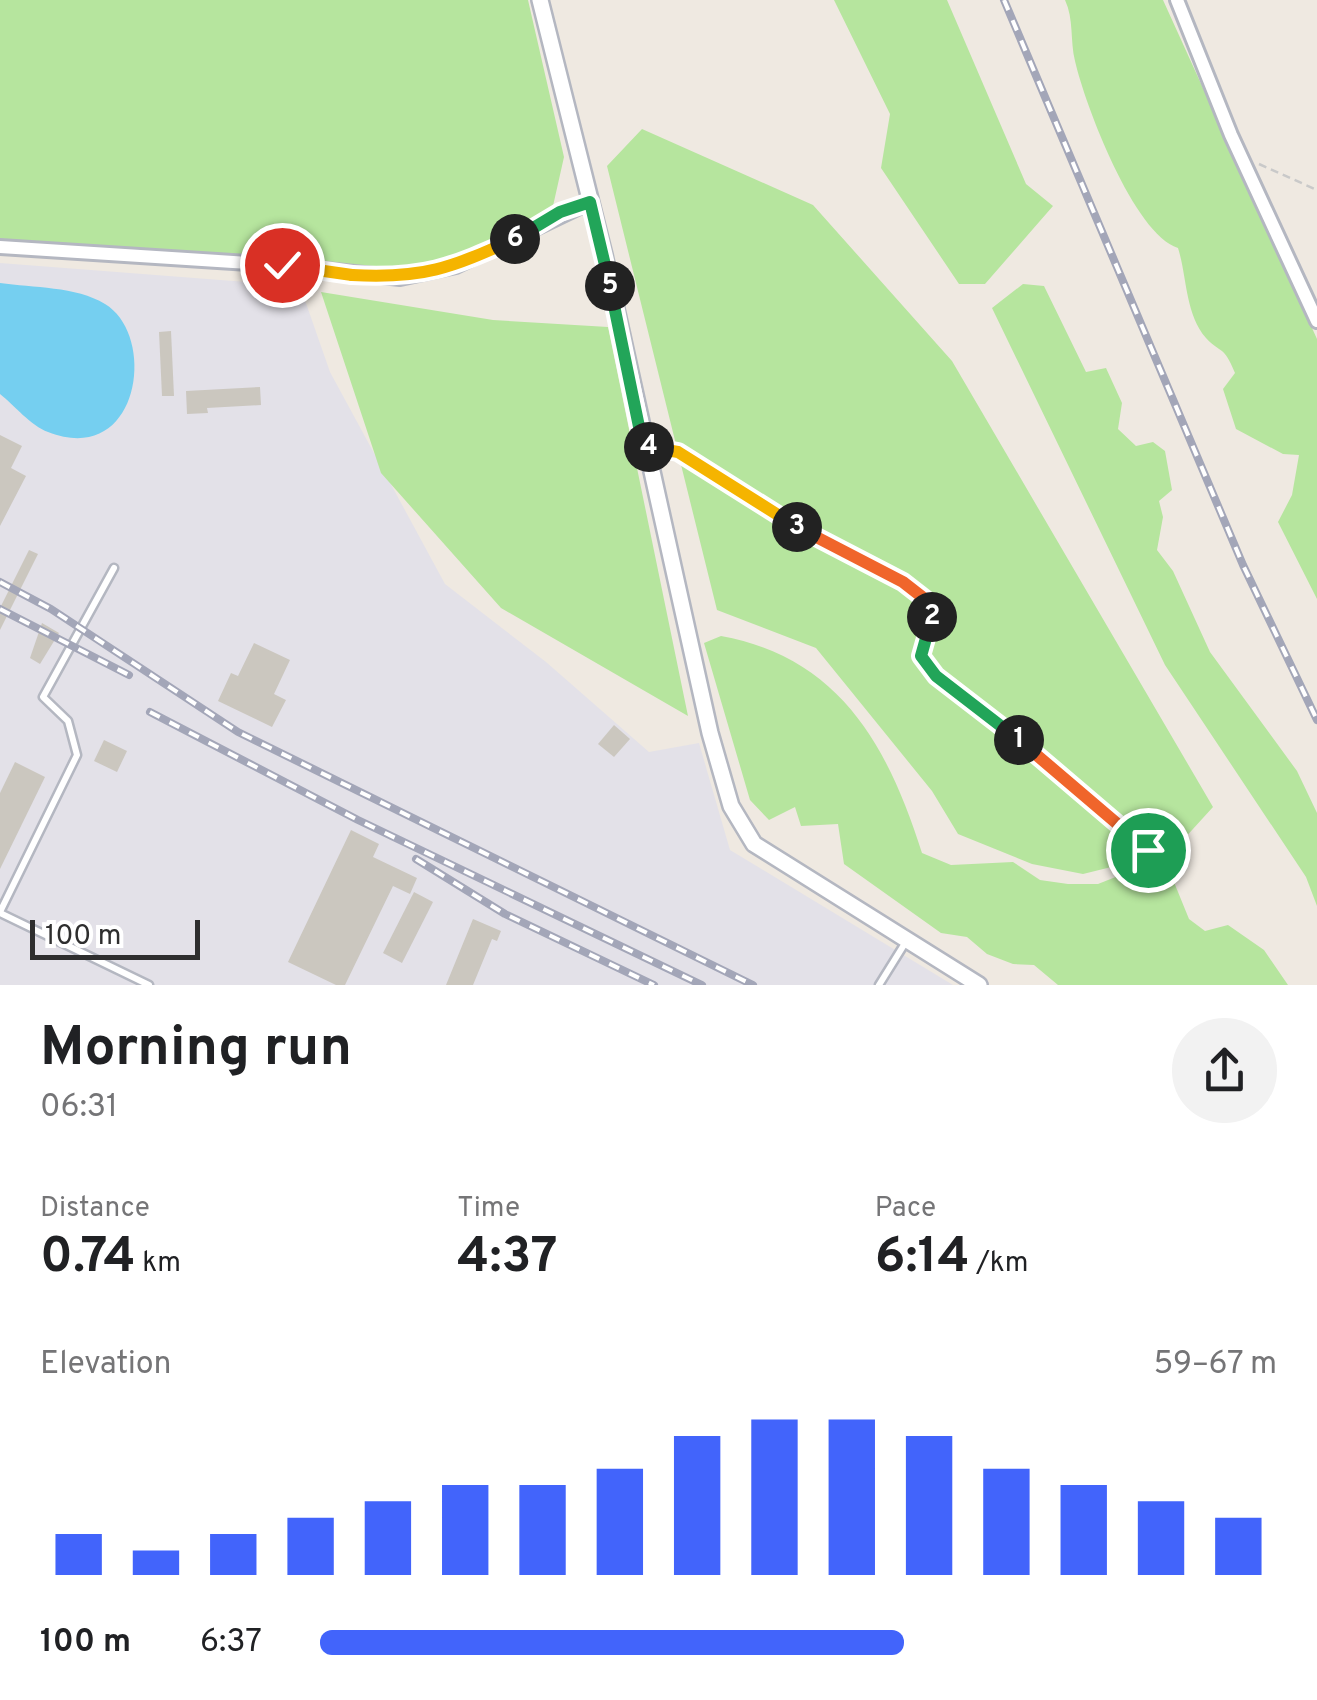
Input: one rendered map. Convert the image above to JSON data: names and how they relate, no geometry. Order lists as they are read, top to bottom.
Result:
{
  "scale_bar": "100 m",
  "page": {
    "pins": [
      "6",
      "5",
      "4",
      "3",
      "2",
      "1"
    ],
    "scale": "100 m",
    "heading": ["Morning run", "06:31"],
    "stats": [
      ["Distance", "0.74 km"],
      ["Time", "4:37"],
      ["Pace", "6:14 /km"]
    ],
    "chart": ["Elevation", "59–67 m"],
    "list": [
      {
        "name": "100 m",
        "note": "6:37"
      }
    ]
  }
}
